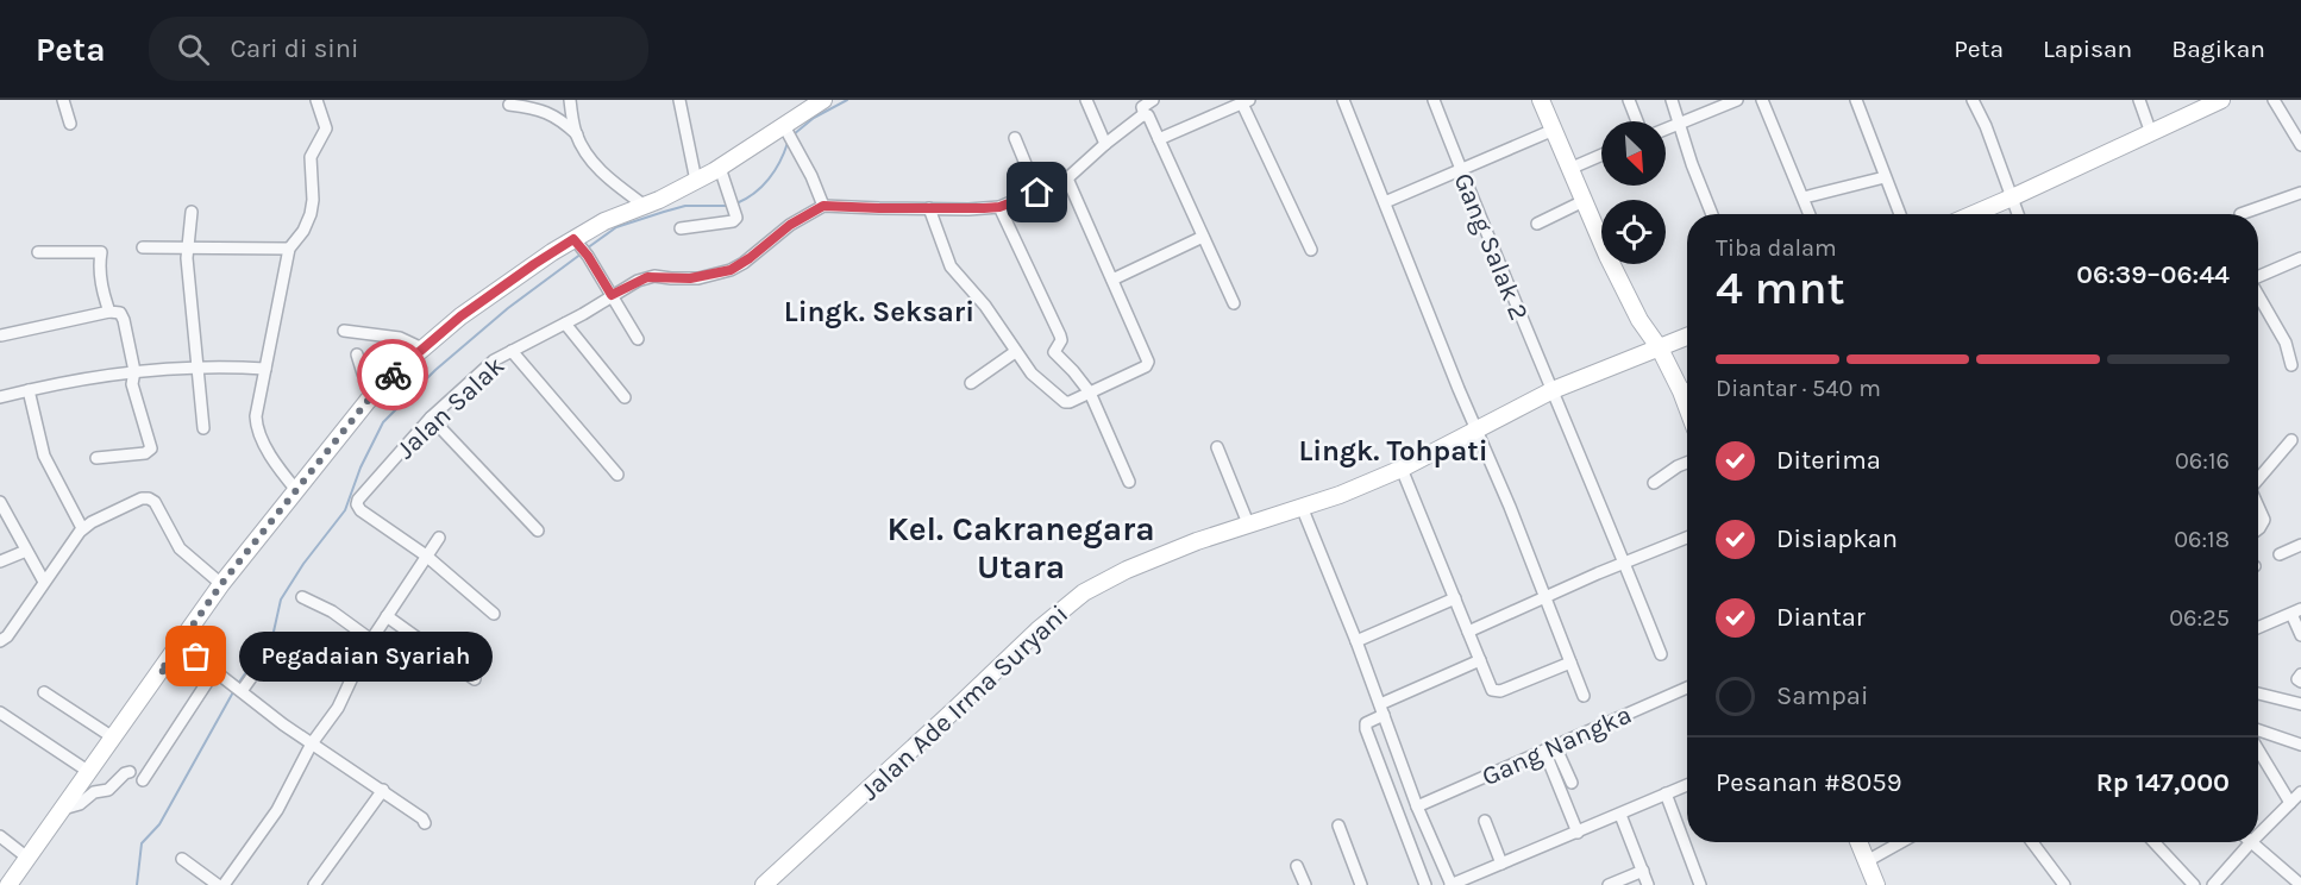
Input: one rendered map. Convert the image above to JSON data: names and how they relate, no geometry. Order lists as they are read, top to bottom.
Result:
{
  "streets": {
    "street": [
      "Gang Salak 2",
      "Jalan Salak",
      "Jalan Ade Irma Suryani",
      "Gang Nangka"
    ]
  },
  "crossings": [
    ["Gang Salak 2", "Jalan Ade Irma Suryani"]
  ],
  "districts": ["Lingk. Seksari", "Lingk. Tohpati", "Kel. Cakranegara Utara"],
  "places": ["Pegadaian Syariah"],
  "north": "bottom right",
  "page": {
    "header": "Peta",
    "search": "Cari di sini",
    "nav": ["Peta", "Lapisan", "Bagikan"],
    "heading": ["4 mnt", "Tiba dalam", "06:39–06:44"],
    "panel": ["Pesanan #8059", "Rp 147,000"],
    "bar": "Diantar · 540 m",
    "list": [
      ["Diterima", "06:16"],
      ["Disiapkan", "06:18"],
      ["Diantar", "06:25"],
      "Sampai"
    ],
    "bubble": "Pegadaian Syariah"
  }
}
